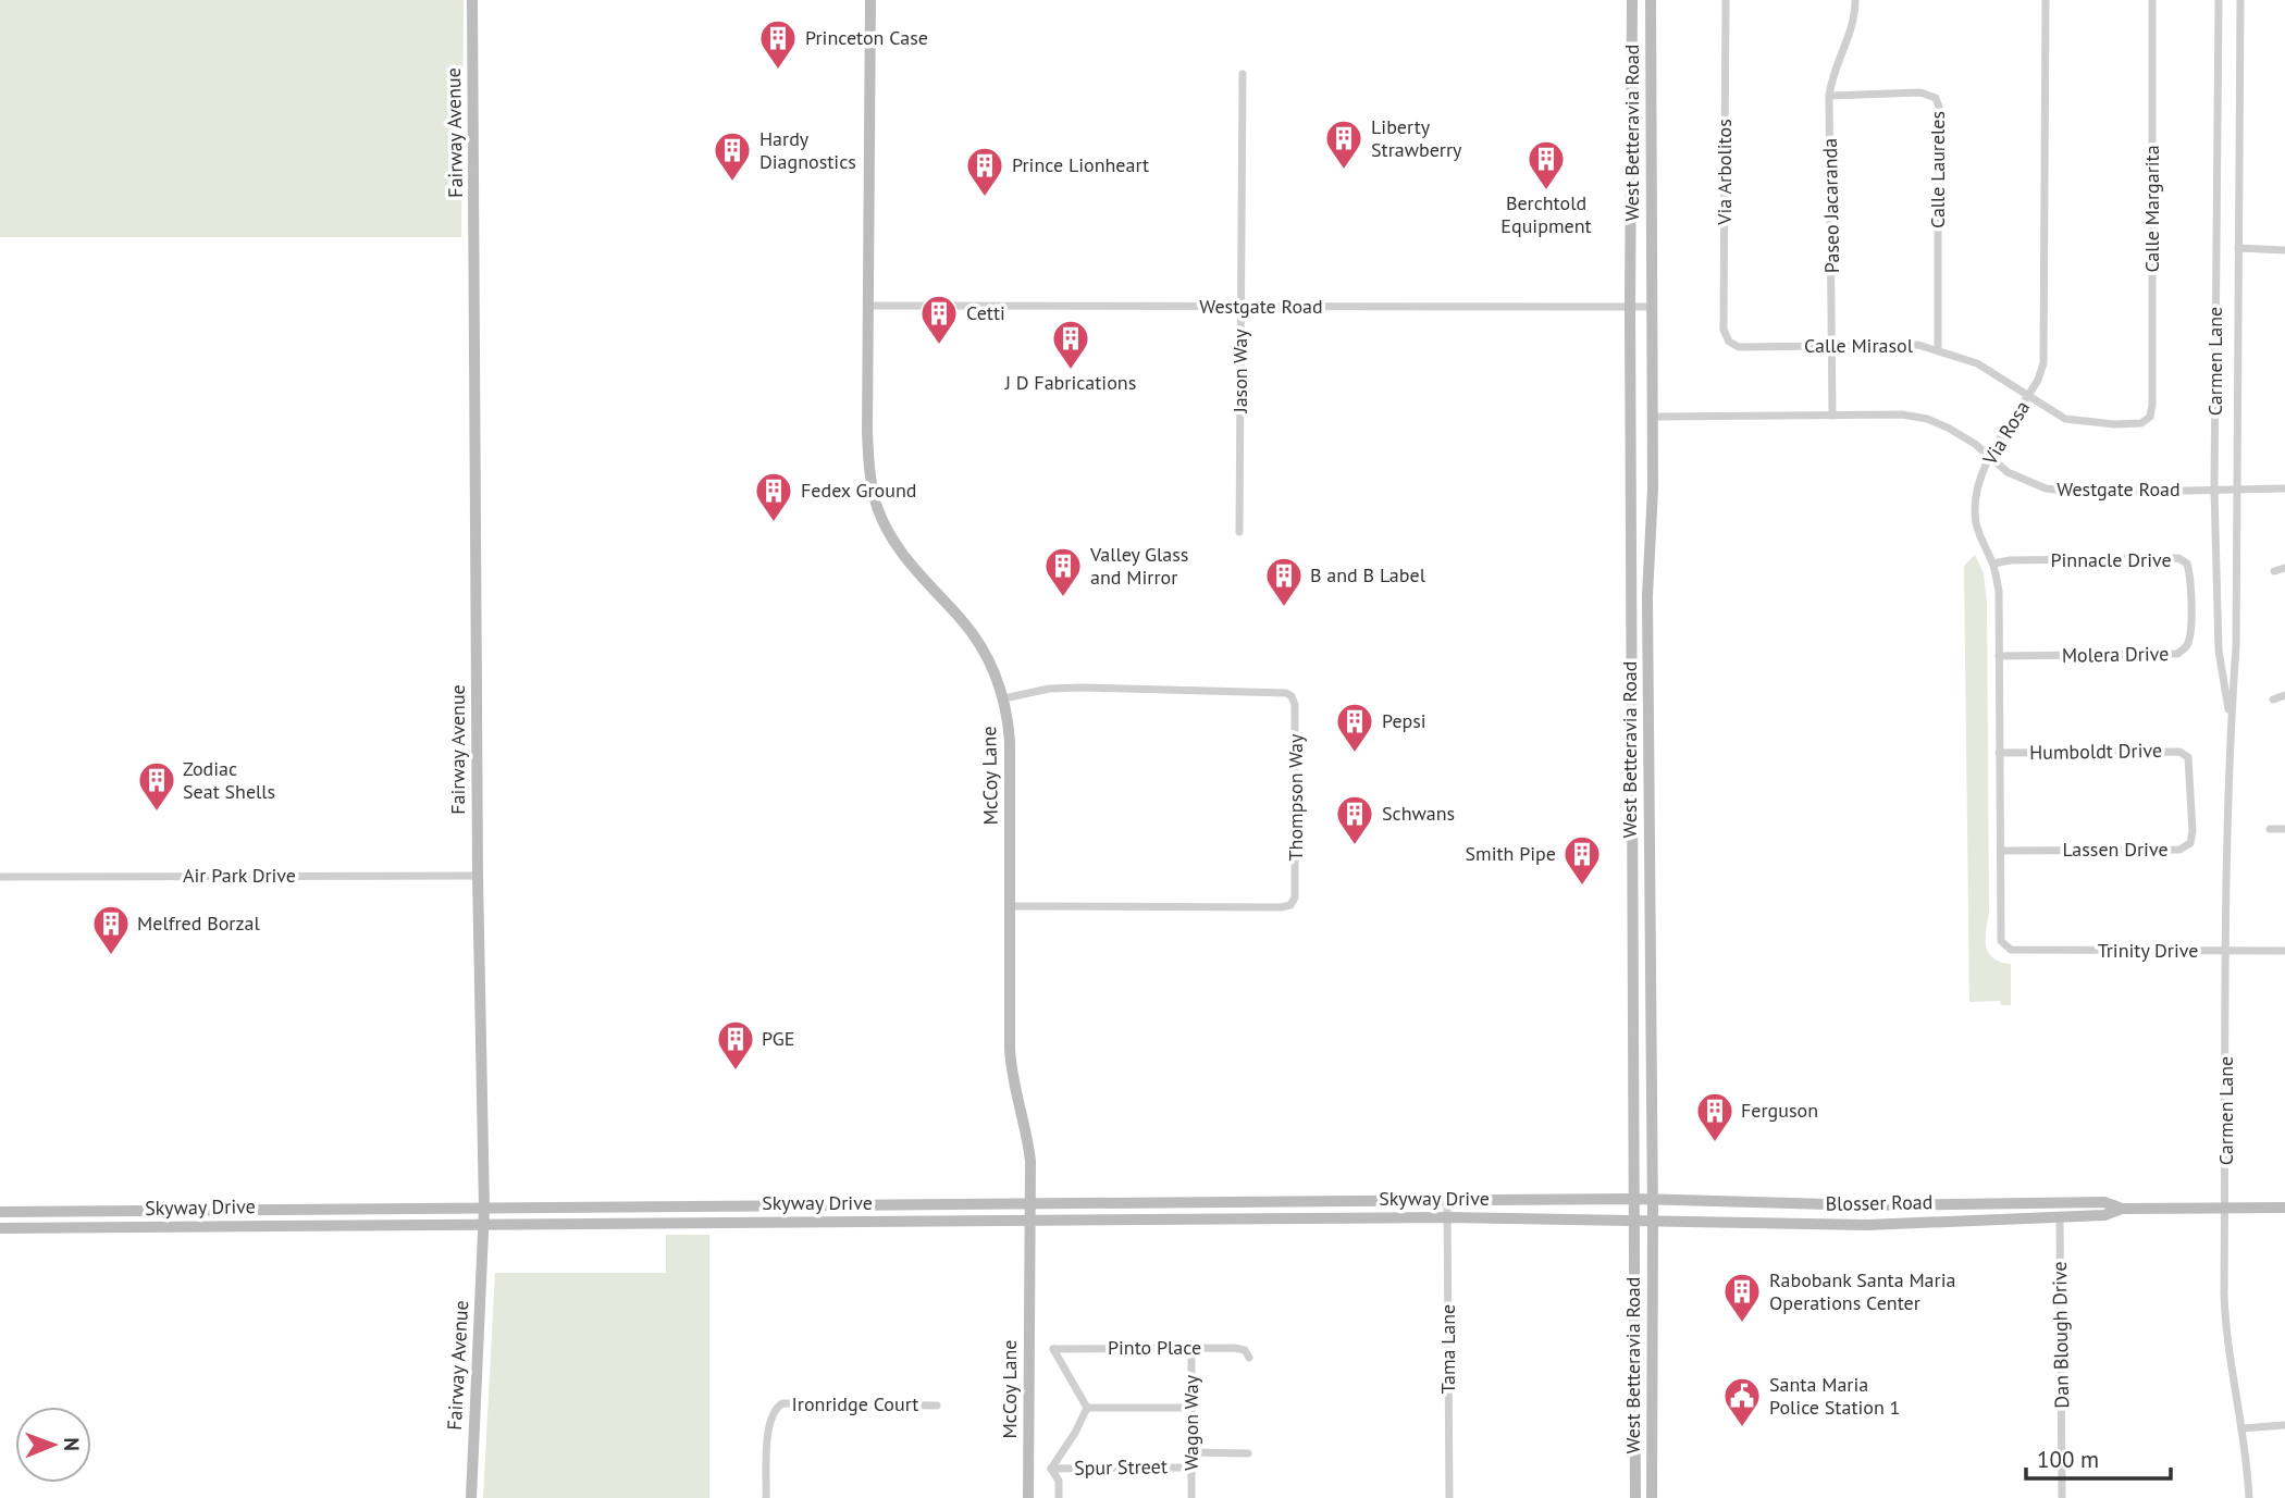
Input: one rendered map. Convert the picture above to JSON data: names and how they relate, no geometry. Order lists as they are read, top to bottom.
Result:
{
  "streets": {
    "street": [
      "Fairway Avenue",
      "West Betteravia Road",
      "Calle Laureles",
      "Via Arbolitos",
      "Paseo Jacaranda",
      "Calle Margarita",
      "Westgate Road",
      "Calle Mirasol",
      "Carmen Lane",
      "Jason Way",
      "Via Rosa",
      "Pinnacle Drive",
      "Molera Drive",
      "Humboldt Drive",
      "McCoy Lane",
      "Thompson Way",
      "Lassen Drive",
      "Air Park Drive",
      "Trinity Drive",
      "Skyway Drive",
      "Blosser Road",
      "Dan Blough Drive",
      "Pinto Place",
      "Tama Lane",
      "Ironridge Court",
      "Wagon Way",
      "Spur Street"
    ]
  },
  "crossings": [
    ["Fairway Avenue", "Air Park Drive"],
    ["Fairway Avenue", "Skyway Drive"],
    ["West Betteravia Road", "Westgate Road"],
    ["West Betteravia Road", "Skyway Drive"],
    ["West Betteravia Road", "Blosser Road"],
    ["Calle Laureles", "Paseo Jacaranda"],
    ["Calle Laureles", "Calle Mirasol"],
    ["Via Arbolitos", "Calle Mirasol"],
    ["Paseo Jacaranda", "Westgate Road"],
    ["Paseo Jacaranda", "Calle Mirasol"],
    ["Calle Margarita", "Calle Mirasol"],
    ["Westgate Road", "Carmen Lane"],
    ["Westgate Road", "Jason Way"],
    ["Westgate Road", "Via Rosa"],
    ["Westgate Road", "McCoy Lane"],
    ["Calle Mirasol", "Via Rosa"],
    ["Carmen Lane", "Trinity Drive"],
    ["Carmen Lane", "Blosser Road"],
    ["Via Rosa", "Pinnacle Drive"],
    ["Via Rosa", "Molera Drive"],
    ["Via Rosa", "Humboldt Drive"],
    ["Via Rosa", "Lassen Drive"],
    ["Via Rosa", "Trinity Drive"],
    ["Pinnacle Drive", "Molera Drive"],
    ["Humboldt Drive", "Lassen Drive"],
    ["McCoy Lane", "Thompson Way"],
    ["McCoy Lane", "Skyway Drive"],
    ["Skyway Drive", "Blosser Road"],
    ["Skyway Drive", "Tama Lane"],
    ["Blosser Road", "Dan Blough Drive"],
    ["Pinto Place", "Wagon Way"],
    ["Wagon Way", "Spur Street"]
  ],
  "places": {
    "building": [
      "Princeton Case",
      "Liberty Strawberry",
      "Hardy Diagnostics",
      "Berchtold Equipment",
      "Prince Lionheart",
      "Cetti",
      "J D Fabrications",
      "Fedex Ground",
      "Valley Glass and Mirror",
      "B and B Label",
      "Pepsi",
      "Zodiac Seat Shells",
      "Schwans",
      "Smith Pipe",
      "Melfred Borzal",
      "PGE",
      "Ferguson",
      "Rabobank Santa Maria Operations Center"
    ],
    "public building": ["Santa Maria Police Station 1"]
  },
  "scale_bar": "100 m",
  "north": "right"
}
